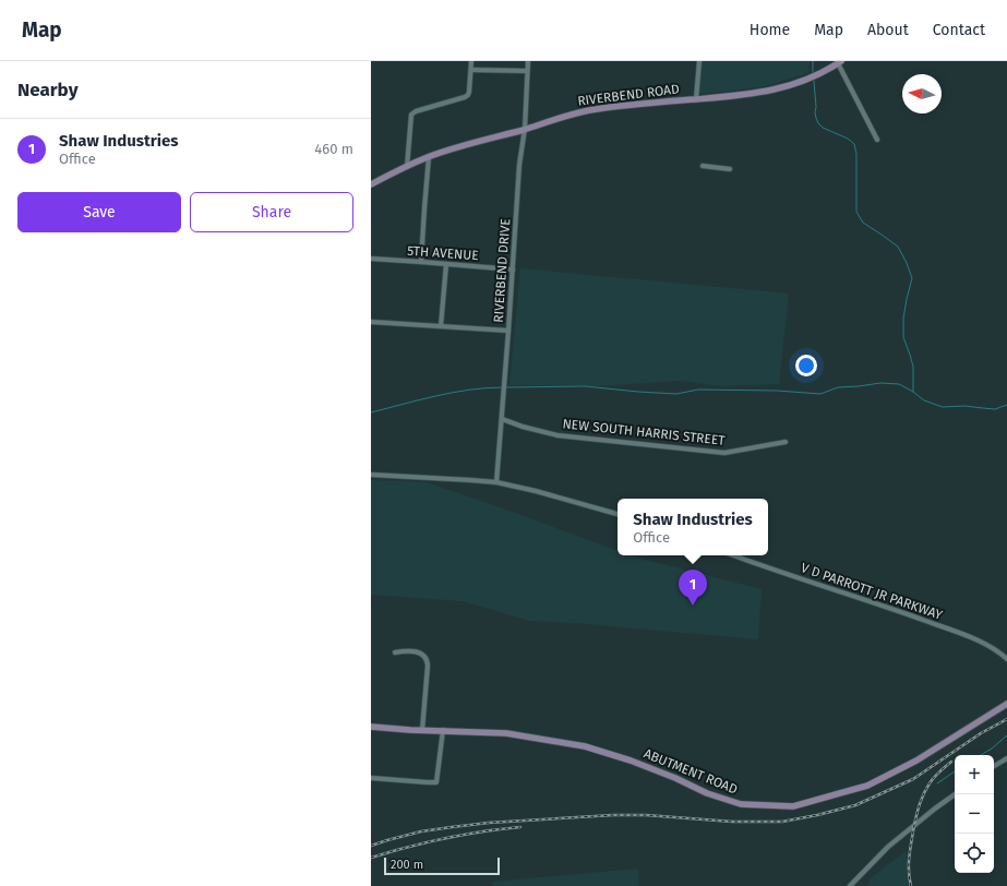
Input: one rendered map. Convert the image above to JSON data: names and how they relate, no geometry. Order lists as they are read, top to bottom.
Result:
{
  "streets": {
    "main road": ["RIVERBEND ROAD", "ABUTMENT ROAD"],
    "street": [
      "5TH AVENUE",
      "RIVERBEND DRIVE",
      "NEW SOUTH HARRIS STREET",
      "V D PARROTT JR PARKWAY"
    ]
  },
  "crossings": [
    ["RIVERBEND ROAD", "RIVERBEND DRIVE"],
    ["5TH AVENUE", "RIVERBEND DRIVE"],
    ["RIVERBEND DRIVE", "NEW SOUTH HARRIS STREET"]
  ],
  "scale_bar": "200 m",
  "north": "left",
  "page": {
    "header": "Map",
    "nav": [
      "Home",
      "Map",
      "About",
      "Contact"
    ],
    "heading": "Nearby",
    "list": [
      {
        "mark": "1",
        "name": "Shaw Industries",
        "note": "Office",
        "value": "460 m"
      }
    ],
    "buttons": ["Save", "Share"],
    "popup": ["Shaw Industries", "Office"],
    "pins": "1",
    "map_buttons": ["+", "−"],
    "scale": "200 m"
  }
}
